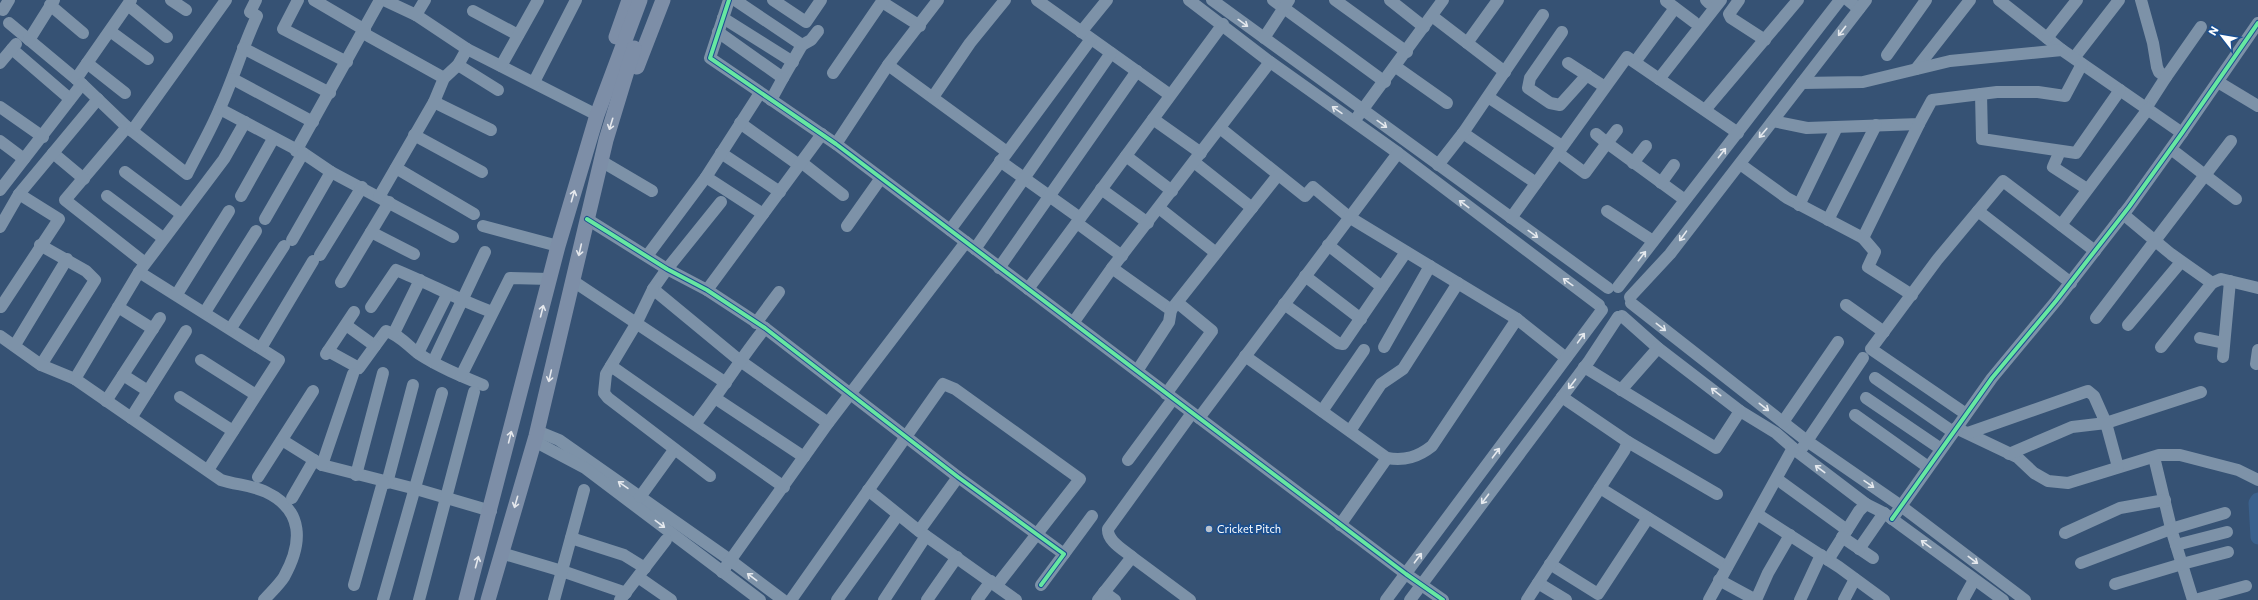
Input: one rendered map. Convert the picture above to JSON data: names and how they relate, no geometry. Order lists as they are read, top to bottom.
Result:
{
  "places": ["Cricket Pitch"],
  "north": "top left"
}
